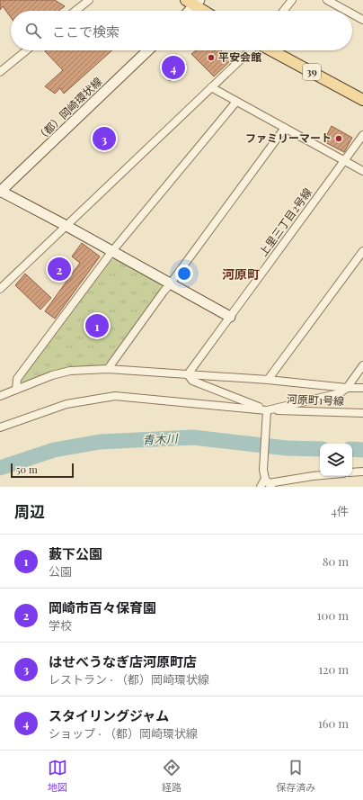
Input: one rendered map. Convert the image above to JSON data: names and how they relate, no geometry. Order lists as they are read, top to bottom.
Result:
{
  "streets": {
    "main road": ["39"],
    "street": ["（都）岡崎環状線", "上里三丁目2号線", "河原町1号線"]
  },
  "districts": ["河原町"],
  "water": ["青木川"],
  "places": ["平安会館", "ファミリーマート"],
  "scale_bar": "50 m",
  "page": {
    "search": "ここで検索",
    "pins": [
      "4",
      "3",
      "2",
      "1"
    ],
    "scale": "50 m",
    "heading": ["周辺", "4件"],
    "list": [
      {
        "mark": "1",
        "name": "藪下公園",
        "note": "公園",
        "value": "80 m"
      },
      {
        "mark": "2",
        "name": "岡崎市百々保育園",
        "note": "学校",
        "value": "100 m"
      },
      {
        "mark": "3",
        "name": "はせべうなぎ店河原町店",
        "note": "レストラン · （都）岡崎環状線",
        "value": "120 m"
      },
      {
        "mark": "4",
        "name": "スタイリングジャム",
        "note": "ショップ · （都）岡崎環状線",
        "value": "160 m"
      }
    ],
    "nav": ["地図", "経路", "保存済み"]
  }
}
